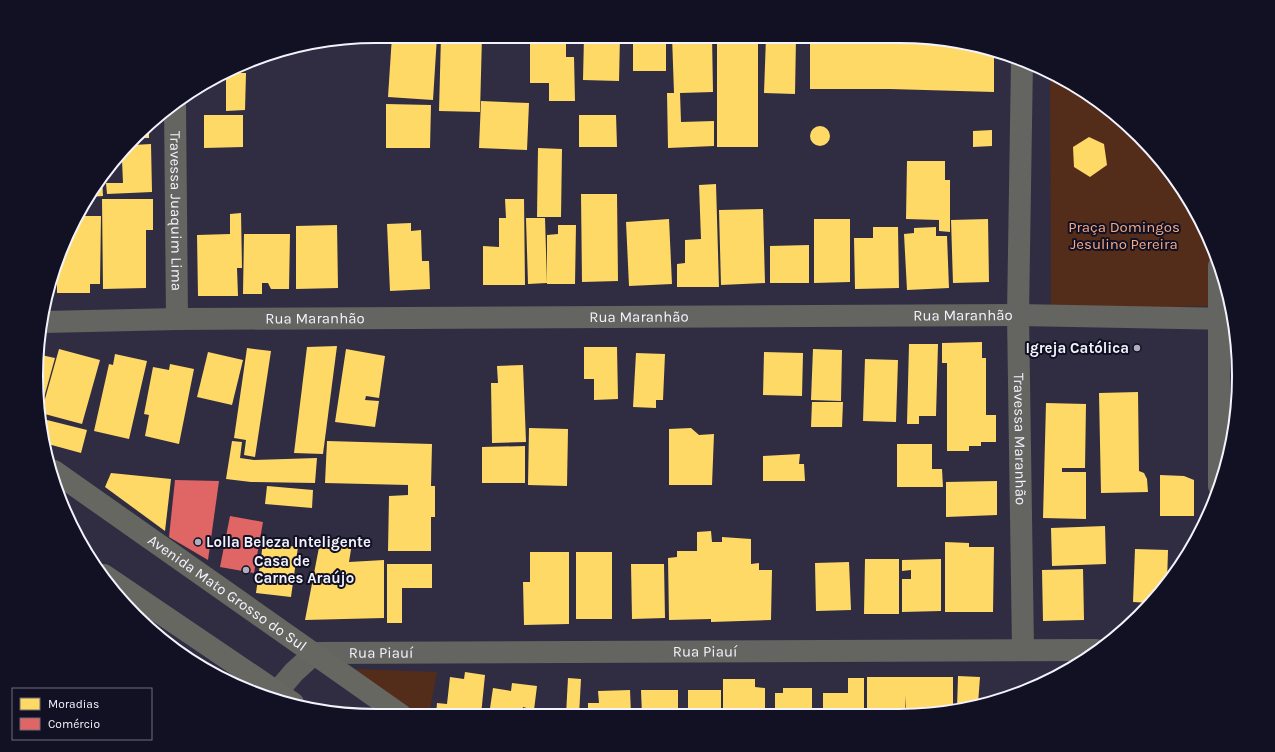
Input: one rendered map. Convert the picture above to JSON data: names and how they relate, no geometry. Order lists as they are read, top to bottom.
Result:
{
  "streets": {
    "main road": ["Avenida Mato Grosso do Sul"],
    "street": [
      "Travessa Juaquim Lima",
      "Rua Maranhão",
      "Travessa Maranhão",
      "Rua Piauí"
    ]
  },
  "crossings": [
    ["Travessa Juaquim Lima", "Rua Maranhão"],
    ["Rua Maranhão", "Travessa Maranhão"],
    ["Travessa Maranhão", "Rua Piauí"],
    ["Avenida Mato Grosso do Sul", "Rua Piauí"]
  ],
  "parks": ["Praça Domingos Jesulino Pereira"],
  "places": ["Igreja Católica", "Lolla Beleza Inteligente", "Casa de Carnes Araújo"],
  "legend": ["Moradias", "Comércio"]
}
